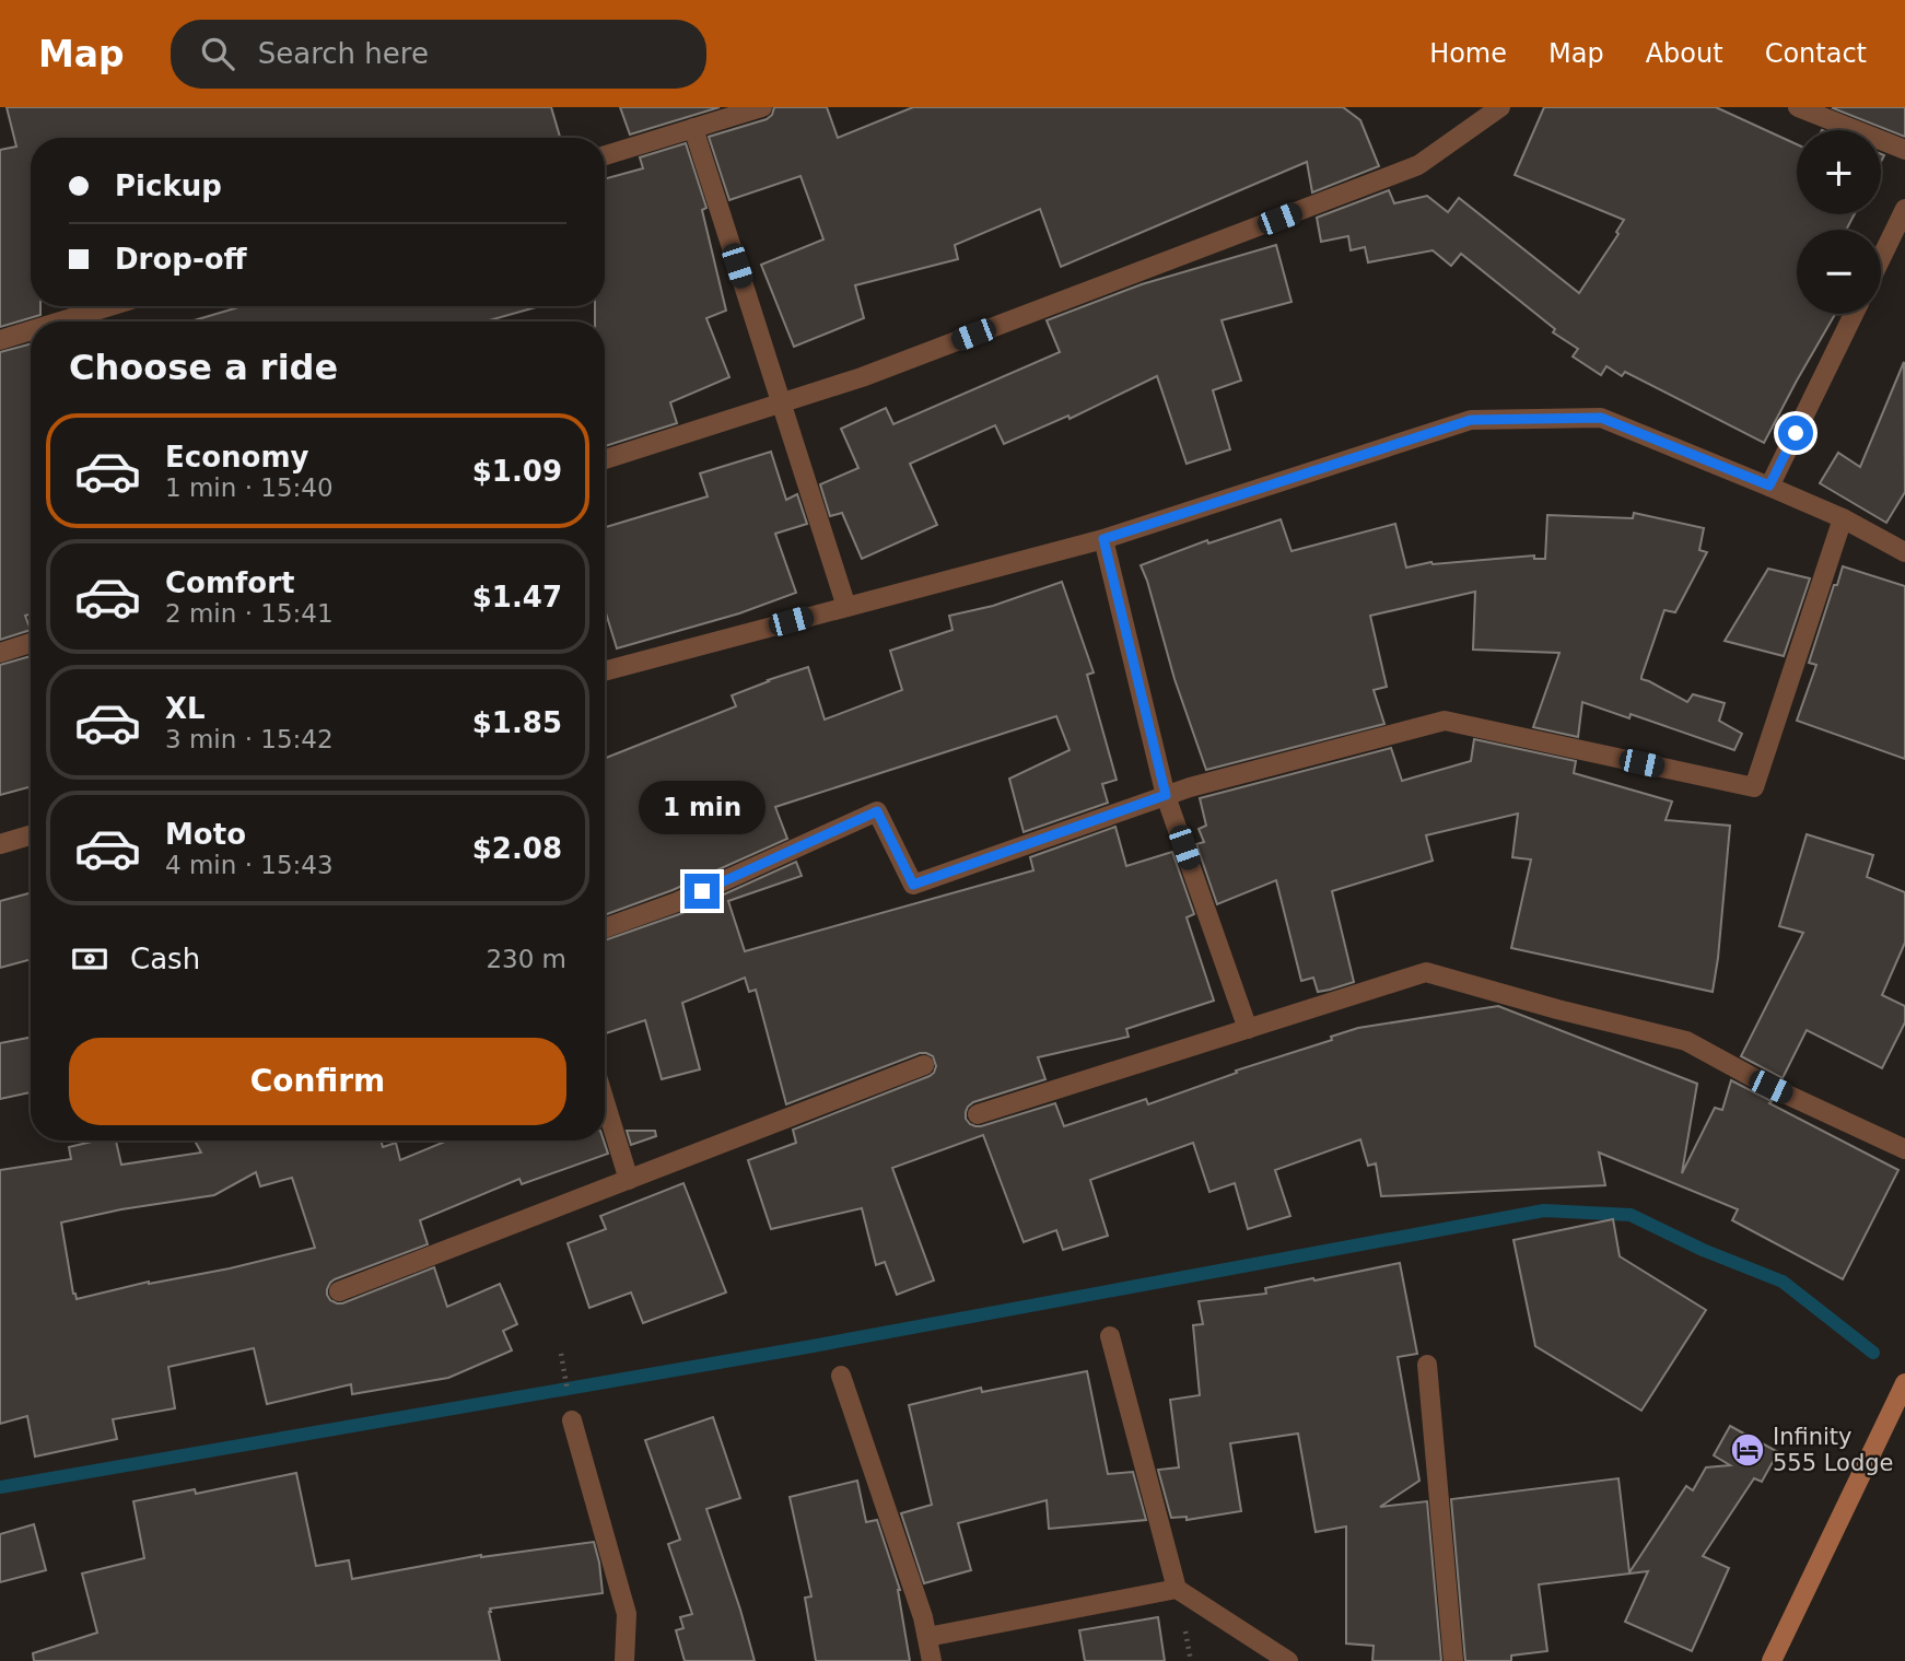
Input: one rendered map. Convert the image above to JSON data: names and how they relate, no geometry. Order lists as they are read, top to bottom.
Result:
{
  "places": {
    "hotel": ["Infinity 555 Lodge"]
  },
  "page": {
    "header": "Map",
    "search": "Search here",
    "nav": [
      "Home",
      "Map",
      "About",
      "Contact"
    ],
    "map_buttons": ["+", "−"],
    "banner": ["Pickup", "Drop-off"],
    "heading": "Choose a ride",
    "list": [
      {
        "name": "Economy",
        "note": "1 min · 15:40",
        "value": "$1.09"
      },
      {
        "name": "Comfort",
        "note": "2 min · 15:41",
        "value": "$1.47"
      },
      {
        "name": "XL",
        "note": "3 min · 15:42",
        "value": "$1.85"
      },
      {
        "name": "Moto",
        "note": "4 min · 15:43",
        "value": "$2.08"
      }
    ],
    "bubble": "1 min",
    "pay": ["Cash", "230 m"],
    "buttons": "Confirm"
  }
}
